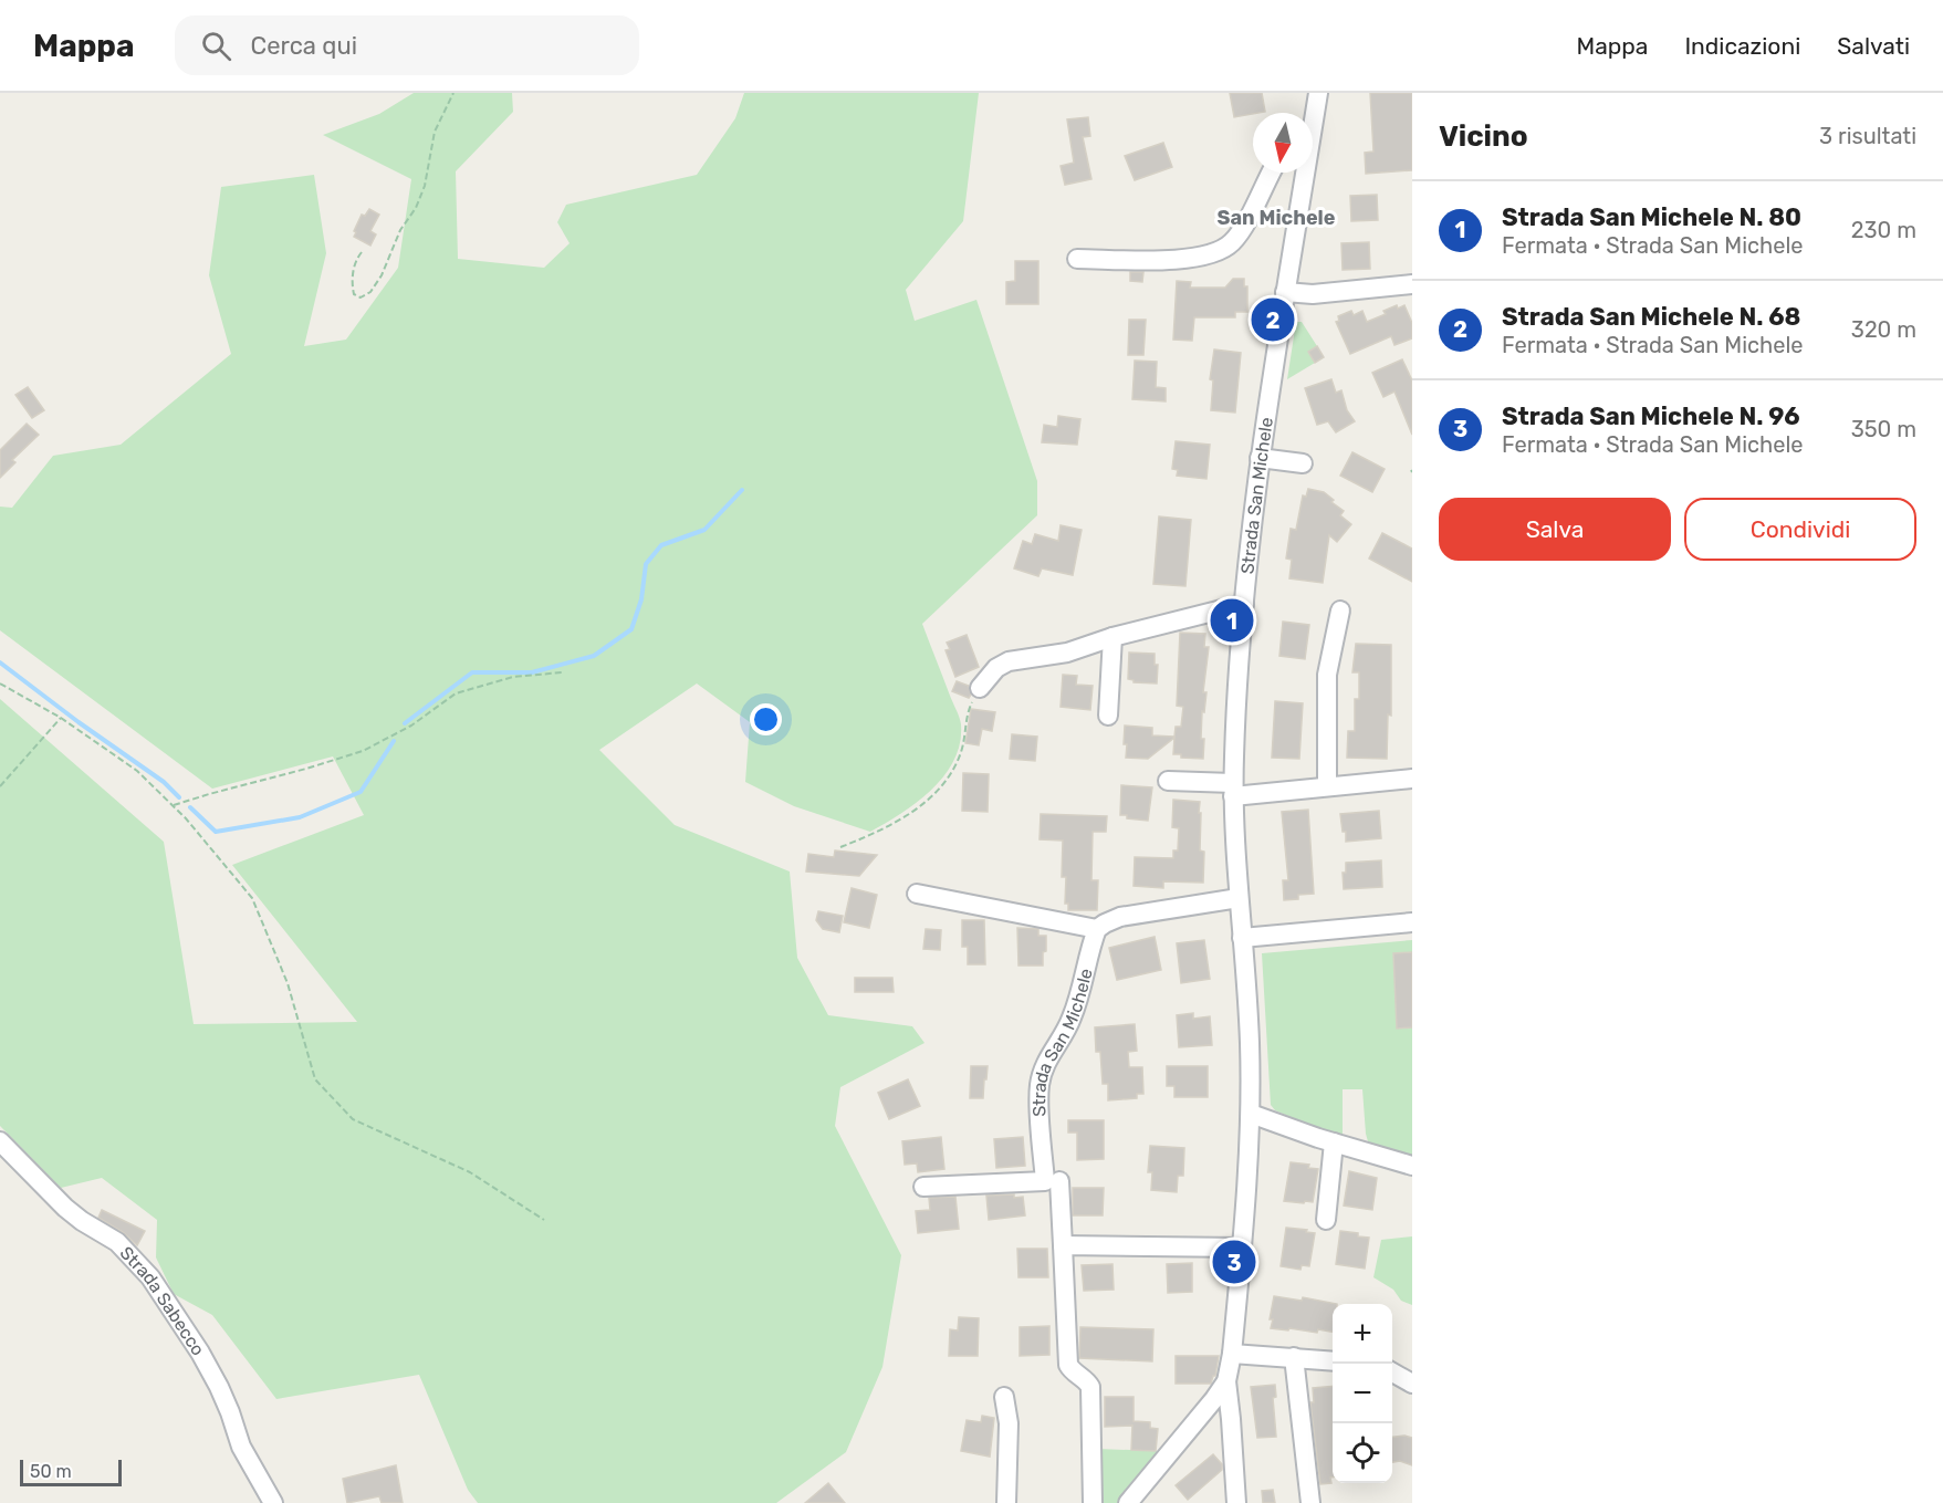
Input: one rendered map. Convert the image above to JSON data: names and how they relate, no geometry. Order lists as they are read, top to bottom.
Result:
{
  "streets": {
    "street": ["Strada San Michele", "Strada Sabecco"]
  },
  "districts": ["San Michele"],
  "scale_bar": "50 m",
  "north": "bottom",
  "page": {
    "header": "Mappa",
    "search": "Cerca qui",
    "nav": ["Mappa", "Indicazioni", "Salvati"],
    "heading": ["Vicino", "3 risultati"],
    "list": [
      {
        "mark": "1",
        "name": "Strada San Michele N. 80",
        "note": "Fermata · Strada San Michele",
        "value": "230 m"
      },
      {
        "mark": "2",
        "name": "Strada San Michele N. 68",
        "note": "Fermata · Strada San Michele",
        "value": "320 m"
      },
      {
        "mark": "3",
        "name": "Strada San Michele N. 96",
        "note": "Fermata · Strada San Michele",
        "value": "350 m"
      }
    ],
    "pins": ["2", "1", "3"],
    "buttons": ["Salva", "Condividi"],
    "map_buttons": ["+", "−"],
    "scale": "50 m"
  }
}
